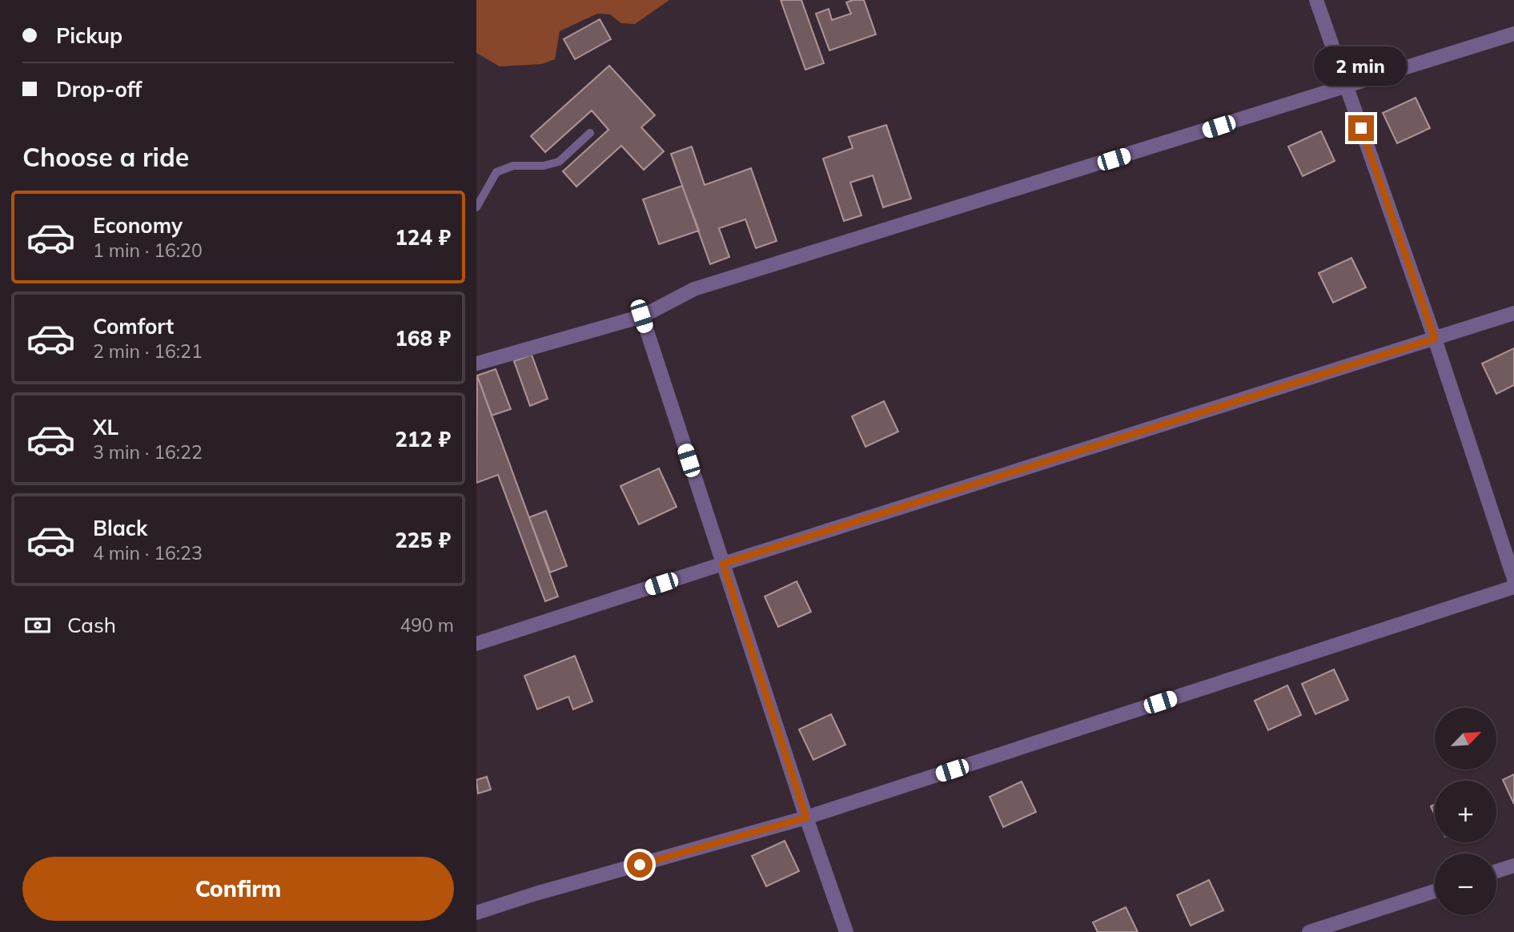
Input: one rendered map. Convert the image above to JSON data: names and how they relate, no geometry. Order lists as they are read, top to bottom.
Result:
{
  "north": "top right",
  "page": {
    "banner": ["Pickup", "Drop-off"],
    "bubble": "2 min",
    "heading": "Choose a ride",
    "list": [
      {
        "name": "Economy",
        "note": "1 min · 16:20",
        "value": "124 ₽"
      },
      {
        "name": "Comfort",
        "note": "2 min · 16:21",
        "value": "168 ₽"
      },
      {
        "name": "XL",
        "note": "3 min · 16:22",
        "value": "212 ₽"
      },
      {
        "name": "Black",
        "note": "4 min · 16:23",
        "value": "225 ₽"
      }
    ],
    "pay": ["Cash", "490 m"],
    "map_buttons": ["+", "−"],
    "buttons": "Confirm"
  }
}
